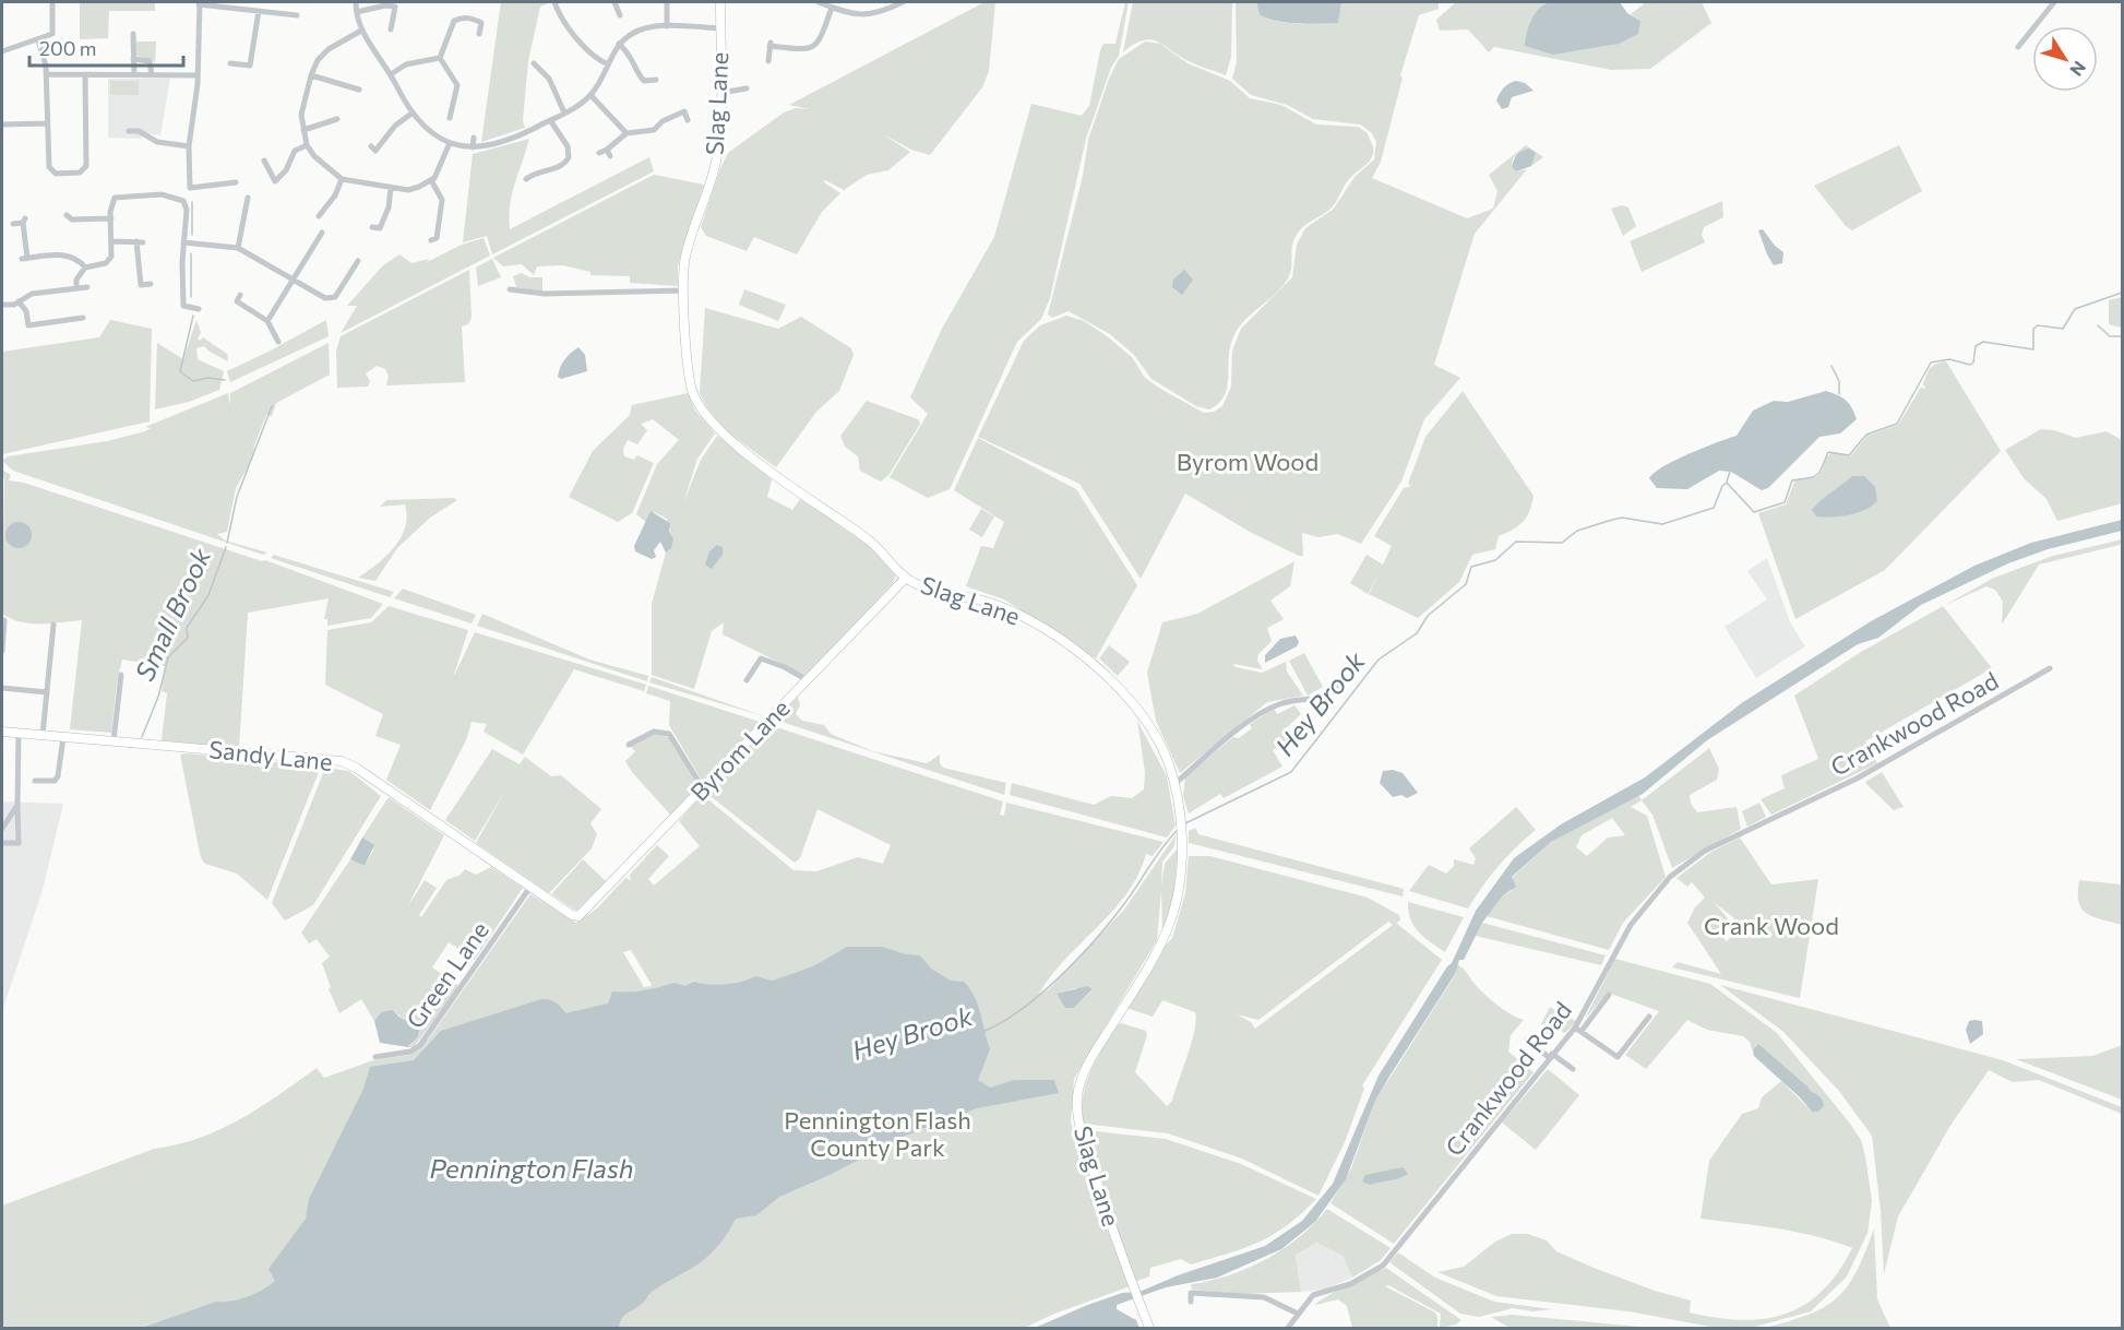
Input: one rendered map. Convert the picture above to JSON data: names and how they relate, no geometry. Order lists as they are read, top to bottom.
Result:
{
  "streets": {
    "street": [
      "Slag Lane",
      "Crankwood Road",
      "Byrom Lane",
      "Sandy Lane",
      "Green Lane"
    ]
  },
  "crossings": [
    ["Slag Lane", "Byrom Lane"],
    ["Byrom Lane", "Sandy Lane"],
    ["Sandy Lane", "Green Lane"]
  ],
  "water": ["Small Brook", "Hey Brook", "Pennington Flash"],
  "parks": ["Byrom Wood", "Crank Wood", "Pennington Flash County Park"],
  "scale_bar": "200 m",
  "north": "bottom right"
}
